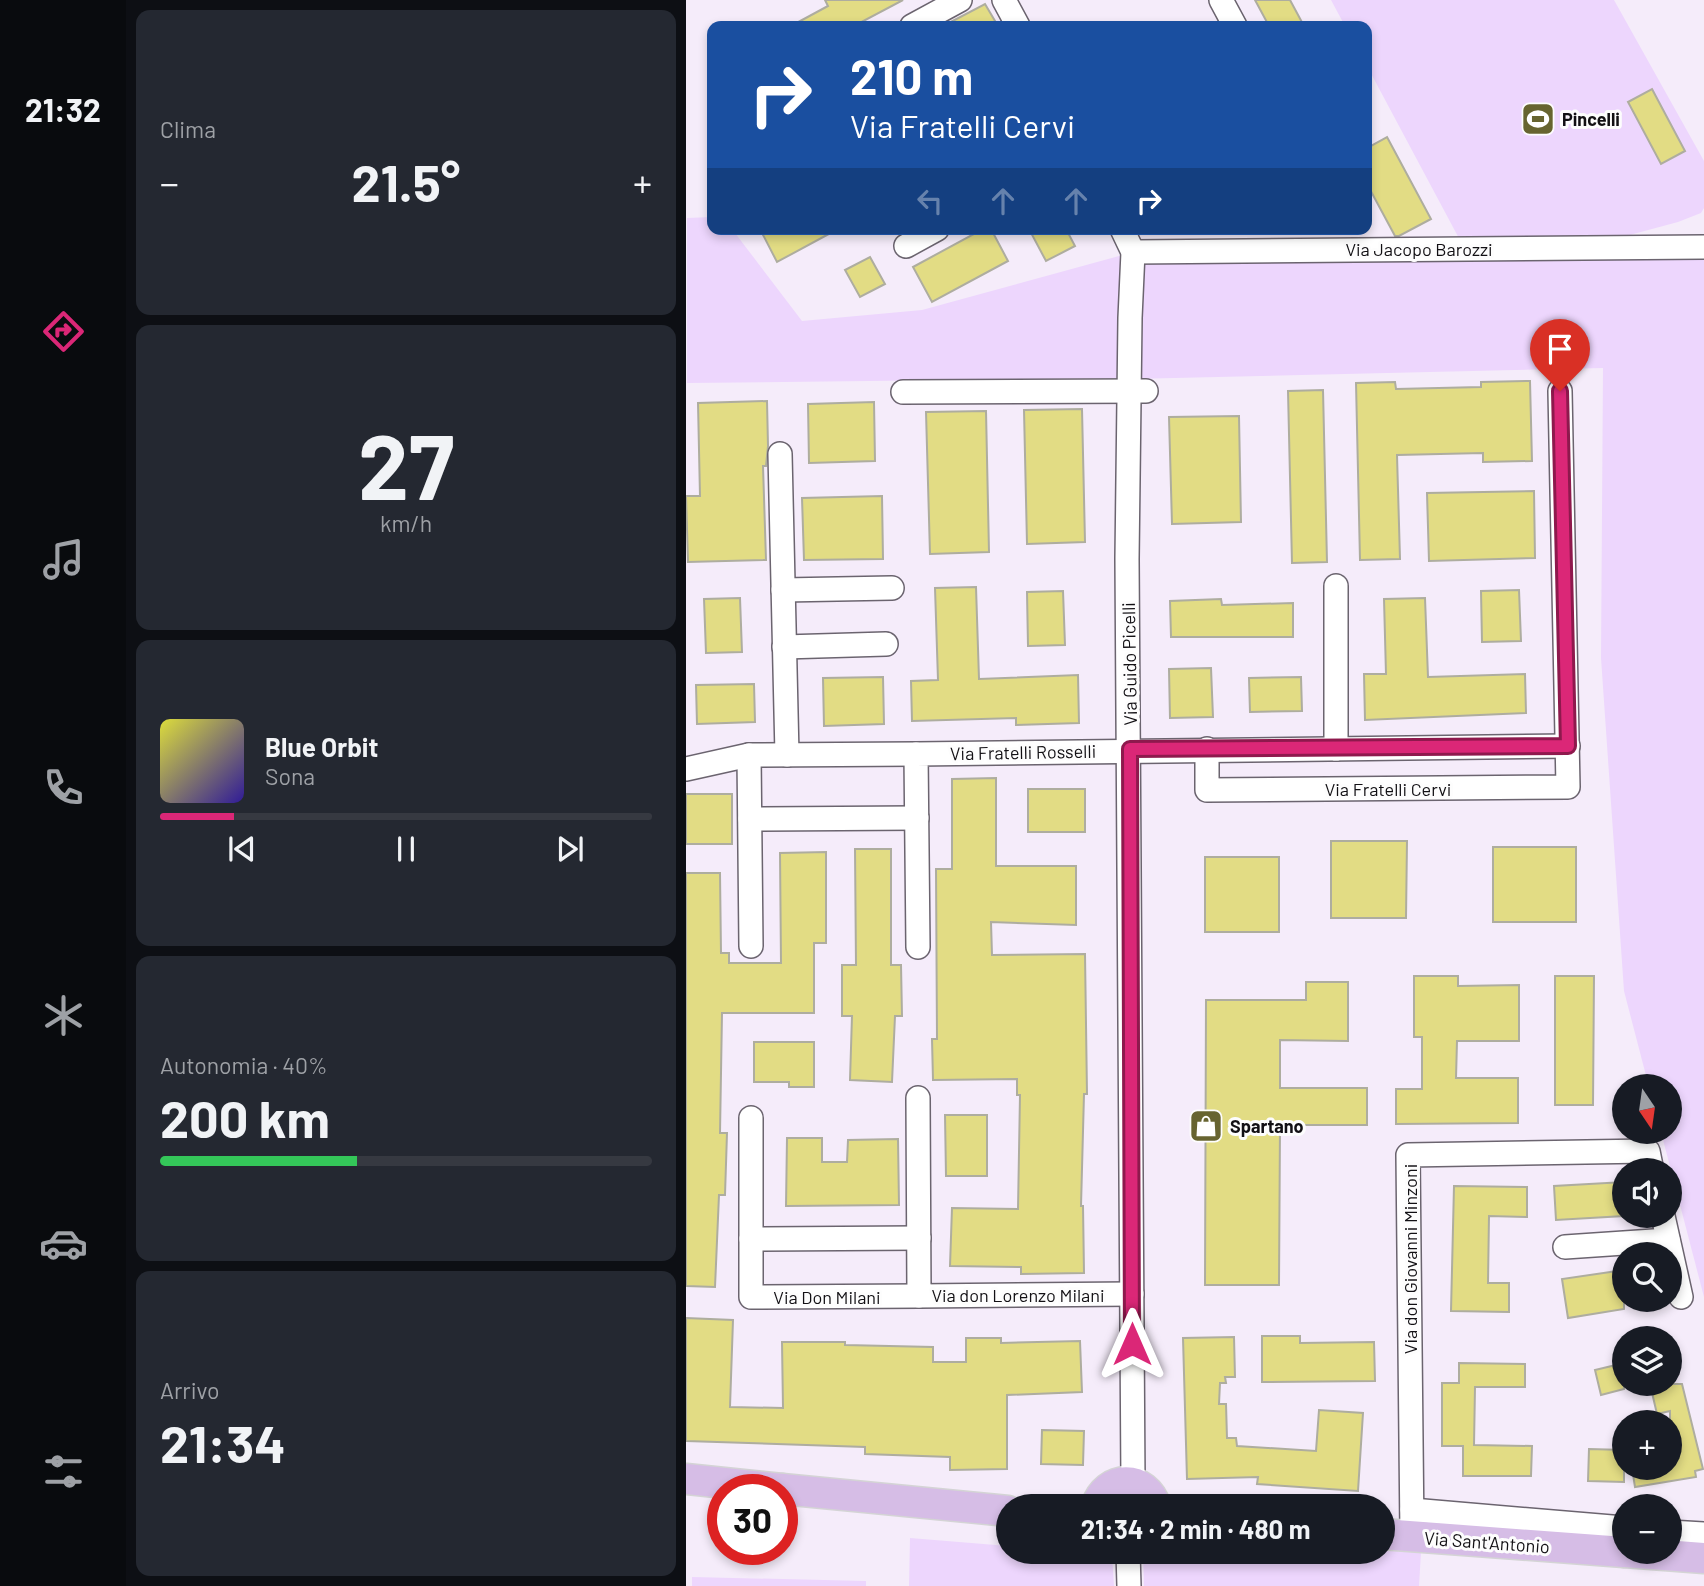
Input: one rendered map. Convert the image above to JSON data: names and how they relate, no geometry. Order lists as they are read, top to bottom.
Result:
{
  "streets": {
    "main road": ["Via Sant'Antonio"],
    "street": [
      "Via Jacopo Barozzi",
      "Via Guido Picelli",
      "Via Fratelli Rosselli",
      "Via Fratelli Cervi",
      "Via don Giovanni Minzoni",
      "Via don Lorenzo Milani",
      "Via Don Milani"
    ]
  },
  "crossings": [
    ["Via Jacopo Barozzi", "Via Guido Picelli"],
    ["Via Guido Picelli", "Via Fratelli Rosselli"],
    ["Via Guido Picelli", "Via don Lorenzo Milani"],
    ["Via don Giovanni Minzoni", "Via Sant'Antonio"],
    ["Via don Lorenzo Milani", "Via Don Milani"]
  ],
  "places": {
    "sports": ["Pincelli"],
    "shop": ["Spartano"]
  },
  "north": "bottom",
  "page": {
    "tabs": "21:32",
    "tile": [
      "Clima",
      ["27", "km/h"],
      ["Autonomia · 40%", "200 km"],
      ["Arrivo", "21:34"]
    ],
    "turn": ["210 m", "Via Fratelli Cervi"],
    "heat": ["−", "21.5°", "+"],
    "song": ["Blue Orbit", "Sona"],
    "map_buttons": ["+", "−"],
    "limit": "30",
    "trip": "21:34 · 2 min · 480 m"
  }
}
